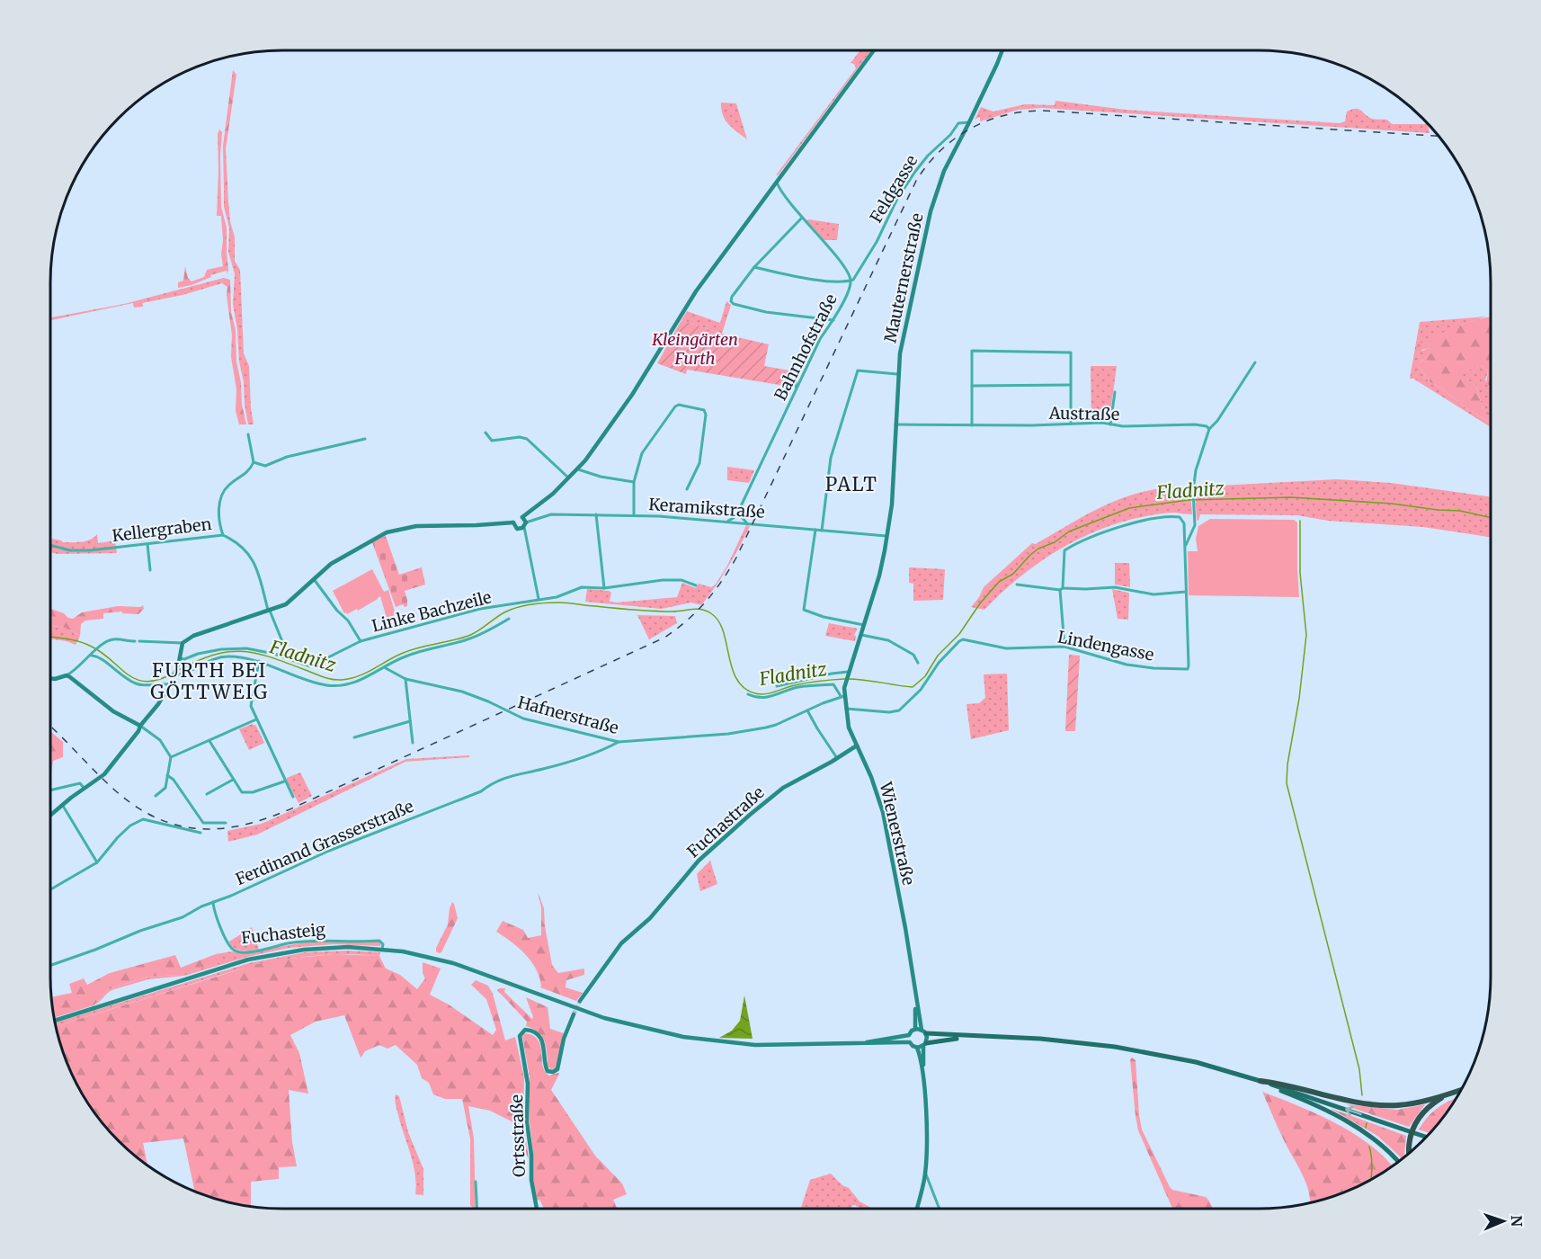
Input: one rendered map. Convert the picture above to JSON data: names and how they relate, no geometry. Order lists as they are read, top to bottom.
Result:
{
  "streets": {
    "street": [
      "Feldgasse",
      "Mauternerstraße",
      "Bahnhofstraße",
      "Austraße",
      "Keramikstraße",
      "Kellergraben",
      "Linke Bachzeile",
      "Lindengasse",
      "Hafnerstraße",
      "Fuchastraße",
      "Wienerstraße",
      "Ferdinand Grasserstraße",
      "Fuchasteig",
      "Ortsstraße"
    ]
  },
  "crossings": [
    ["Feldgasse", "Mauternerstraße"],
    ["Feldgasse", "Bahnhofstraße"],
    ["Mauternerstraße", "Austraße"],
    ["Mauternerstraße", "Keramikstraße"],
    ["Mauternerstraße", "Wienerstraße"],
    ["Bahnhofstraße", "Keramikstraße"],
    ["Keramikstraße", "Wienerstraße"],
    ["Kellergraben", "Linke Bachzeile"],
    ["Lindengasse", "Wienerstraße"],
    ["Hafnerstraße", "Wienerstraße"],
    ["Hafnerstraße", "Ferdinand Grasserstraße"],
    ["Fuchastraße", "Wienerstraße"],
    ["Ferdinand Grasserstraße", "Fuchasteig"]
  ],
  "districts": ["PALT", "FURTH BEI GÖTTWEIG"],
  "water": ["Fladnitz"],
  "parks": ["Kleingärten Furth"],
  "north": "right"
}
